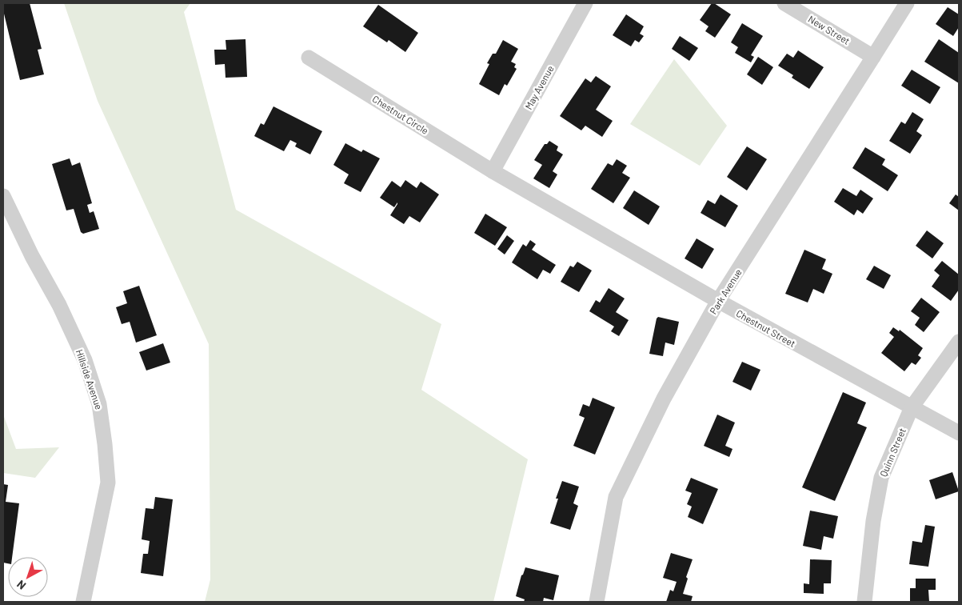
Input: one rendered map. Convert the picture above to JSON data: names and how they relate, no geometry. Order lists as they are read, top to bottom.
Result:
{
  "streets": {
    "street": [
      "New Street",
      "May Avenue",
      "Chestnut Circle",
      "Park Avenue",
      "Chestnut Street",
      "Hillside Avenue",
      "Quinn Street"
    ]
  },
  "crossings": [
    ["New Street", "Park Avenue"],
    ["May Avenue", "Chestnut Circle"],
    ["May Avenue", "Chestnut Street"],
    ["Chestnut Circle", "Chestnut Street"],
    ["Park Avenue", "Chestnut Street"],
    ["Chestnut Street", "Quinn Street"]
  ],
  "north": "bottom left"
}
